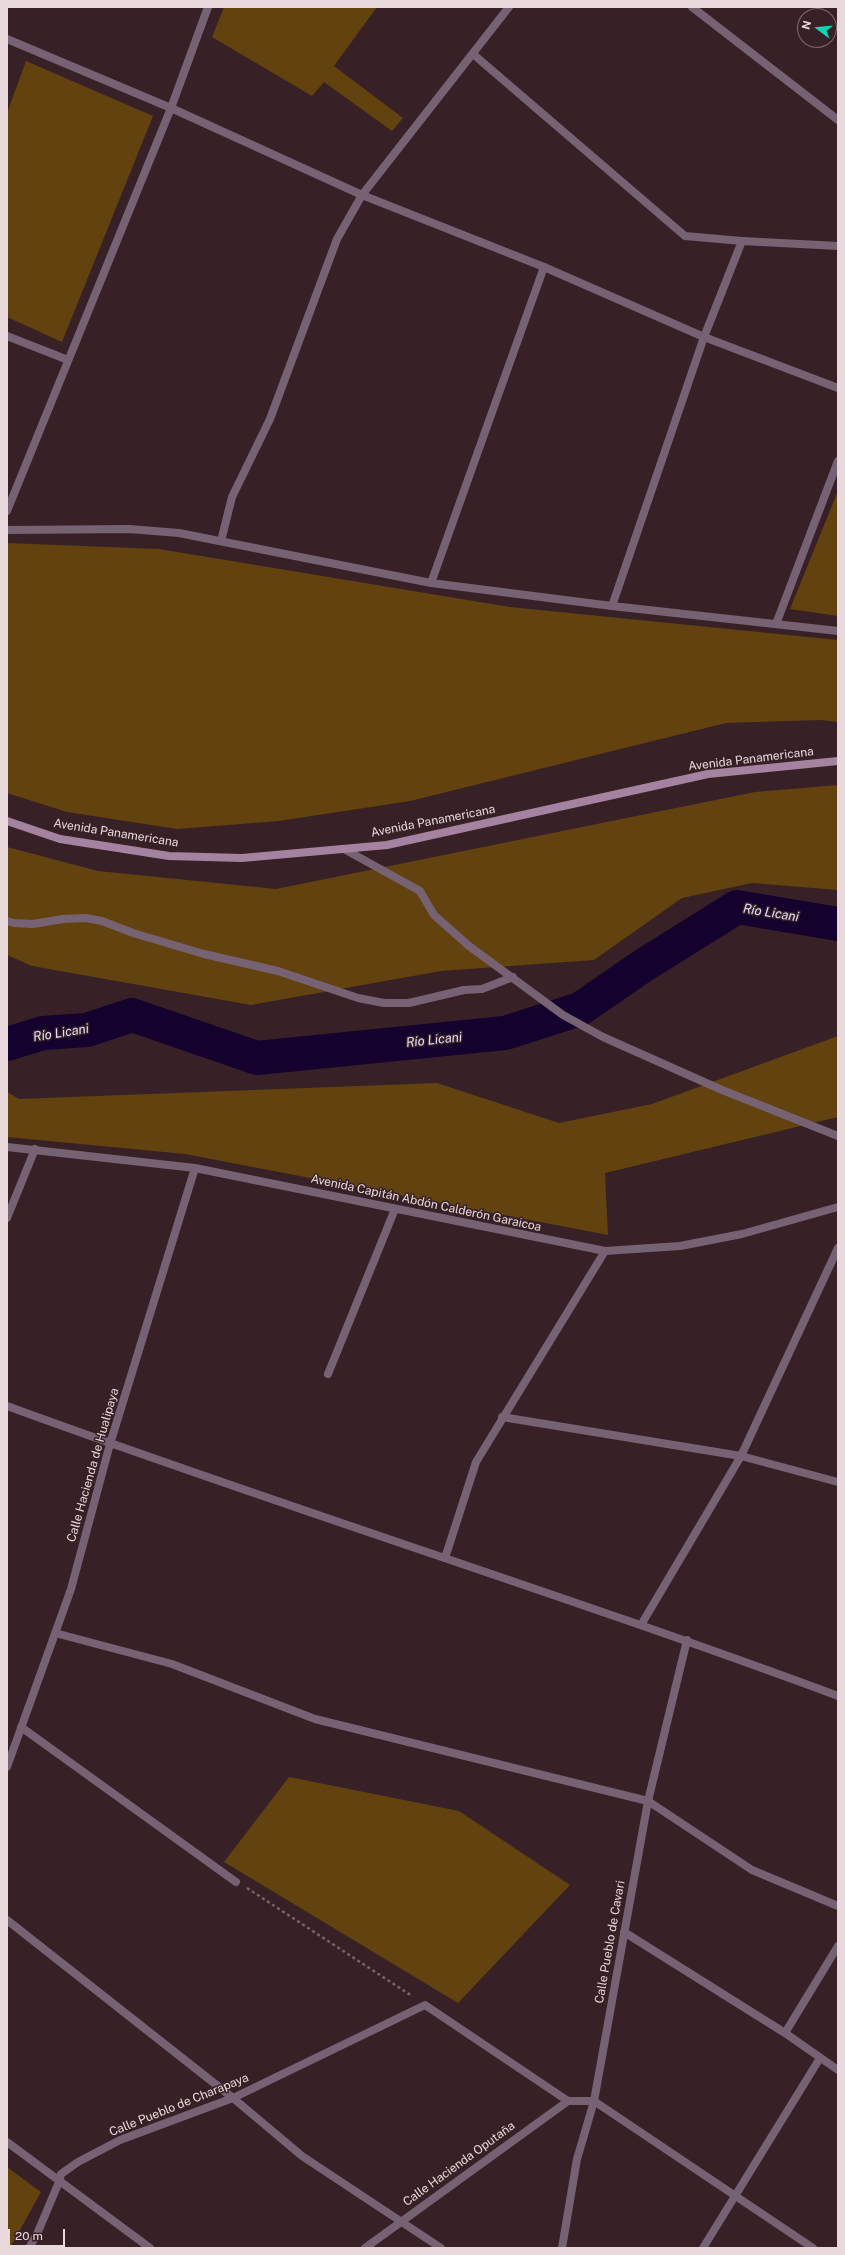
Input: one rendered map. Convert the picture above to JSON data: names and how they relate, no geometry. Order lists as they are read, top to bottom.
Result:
{
  "streets": {
    "main road": ["Avenida Panamericana"],
    "street": [
      "Avenida Capitán Abdón Calderón Garaicoa",
      "Calle Hacienda de Hualipaya",
      "Calle Pueblo de Cavari",
      "Calle Pueblo de Charapaya",
      "Calle Hacienda Oputaña"
    ]
  },
  "crossings": [
    ["Avenida Capitán Abdón Calderón Garaicoa", "Calle Hacienda de Hualipaya"]
  ],
  "water": ["Río Licani"],
  "scale_bar": "20 m",
  "north": "left"
}
